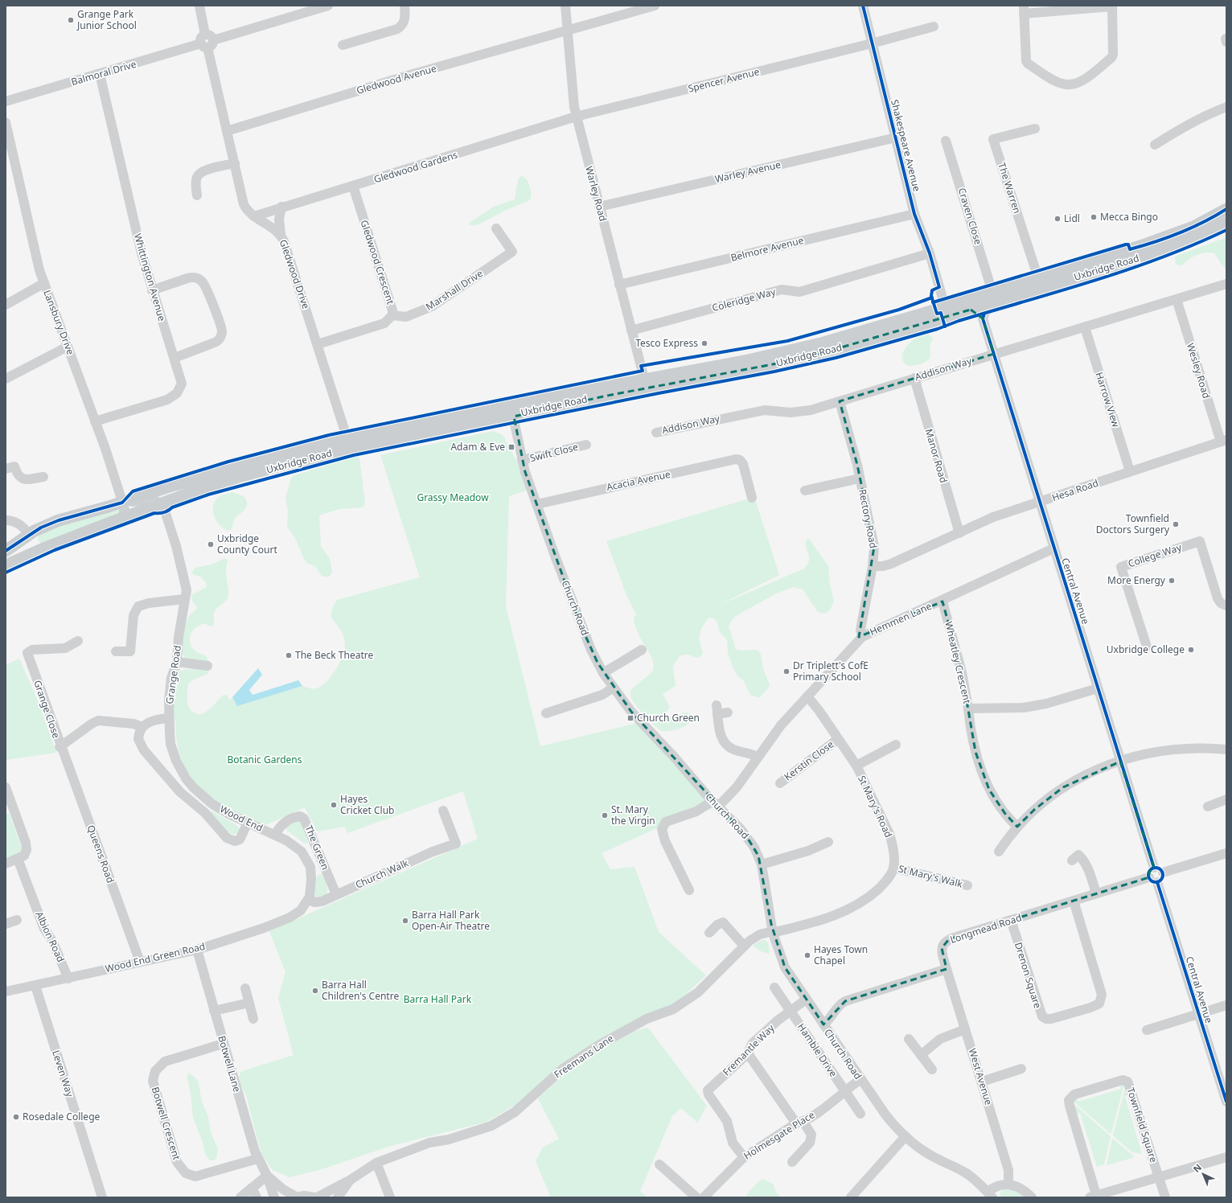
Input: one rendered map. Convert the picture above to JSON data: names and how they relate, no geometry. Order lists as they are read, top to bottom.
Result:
{
  "streets": {
    "main road": ["Uxbridge Road"],
    "street": [
      "Balmoral Drive",
      "Gledwood Avenue",
      "Spencer Avenue",
      "Shakespeare Avenue",
      "Gledwood Gardens",
      "Warley Avenue",
      "The Warren",
      "Warley Road",
      "Craven Close",
      "Belmore Avenue",
      "Gledwood Crescent",
      "Gledwood Drive",
      "Whittington Avenue",
      "Marshall Drive",
      "Coleridge Way",
      "Lansbury Drive",
      "Addison Way",
      "Wesley Road",
      "Harrow View",
      "Swift Close",
      "Manor Road",
      "Acacia Avenue",
      "Hesa Road",
      "Rectory Road",
      "College Way",
      "Central Avenue",
      "Church Road",
      "Hemmen Lane",
      "Wheatley Crescent",
      "Grange Road",
      "Grange Close",
      "Kerstin Close",
      "St Mary's Road",
      "Wood End",
      "The Green",
      "Queens Road",
      "Church Walk",
      "St Mary's Walk",
      "Longmead Road",
      "Albion Road",
      "Wood End Green Road",
      "Drenon Square",
      "Fremantle Way",
      "Hamble Drive",
      "Freemans Lane",
      "Botwell Lane",
      "Leven Way",
      "West Avenue",
      "Botwell Crescent",
      "Townfield Square",
      "Holmesgate Place"
    ]
  },
  "crossings": [
    ["Balmoral Drive", "Gledwood Drive"],
    ["Balmoral Drive", "Whittington Avenue"],
    ["Gledwood Avenue", "Warley Road"],
    ["Gledwood Avenue", "Gledwood Drive"],
    ["Spencer Avenue", "Shakespeare Avenue"],
    ["Spencer Avenue", "Gledwood Gardens"],
    ["Spencer Avenue", "Warley Road"],
    ["Shakespeare Avenue", "Warley Avenue"],
    ["Shakespeare Avenue", "Belmore Avenue"],
    ["Shakespeare Avenue", "Uxbridge Road"],
    ["Shakespeare Avenue", "Coleridge Way"],
    ["Gledwood Gardens", "Warley Road"],
    ["Gledwood Gardens", "Gledwood Crescent"],
    ["Gledwood Gardens", "Gledwood Drive"],
    ["Warley Avenue", "Warley Road"],
    ["The Warren", "Uxbridge Road"],
    ["Warley Road", "Belmore Avenue"],
    ["Warley Road", "Uxbridge Road"],
    ["Warley Road", "Coleridge Way"],
    ["Craven Close", "Uxbridge Road"],
    ["Gledwood Crescent", "Gledwood Drive"],
    ["Gledwood Crescent", "Marshall Drive"],
    ["Uxbridge Road", "Gledwood Drive"],
    ["Uxbridge Road", "Lansbury Drive"],
    ["Uxbridge Road", "Church Road"],
    ["Uxbridge Road", "Grange Road"],
    ["Whittington Avenue", "Lansbury Drive"],
    ["Addison Way", "Wesley Road"],
    ["Addison Way", "Harrow View"],
    ["Addison Way", "Manor Road"],
    ["Addison Way", "Rectory Road"],
    ["Addison Way", "Central Avenue"],
    ["Wesley Road", "Hesa Road"],
    ["Harrow View", "Hesa Road"],
    ["Swift Close", "Church Road"],
    ["Manor Road", "Hesa Road"],
    ["Acacia Avenue", "Church Road"],
    ["Hesa Road", "Rectory Road"],
    ["Hesa Road", "Central Avenue"],
    ["Rectory Road", "Hemmen Lane"],
    ["Central Avenue", "Hemmen Lane"],
    ["Central Avenue", "Wheatley Crescent"],
    ["Central Avenue", "Longmead Road"],
    ["Church Road", "Hemmen Lane"],
    ["Church Road", "Fremantle Way"],
    ["Church Road", "Freemans Lane"],
    ["Church Road", "Holmesgate Place"],
    ["Hemmen Lane", "Wheatley Crescent"],
    ["Hemmen Lane", "St Mary's Road"],
    ["Grange Road", "Grange Close"],
    ["Grange Road", "Wood End"],
    ["Grange Close", "Queens Road"],
    ["Kerstin Close", "St Mary's Road"],
    ["St Mary's Road", "St Mary's Walk"],
    ["Wood End", "The Green"],
    ["Wood End", "Church Walk"],
    ["Wood End", "Wood End Green Road"],
    ["The Green", "Church Walk"],
    ["Queens Road", "Wood End Green Road"],
    ["Longmead Road", "Drenon Square"],
    ["Longmead Road", "West Avenue"],
    ["Albion Road", "Wood End Green Road"],
    ["Wood End Green Road", "Botwell Lane"],
    ["Wood End Green Road", "Leven Way"],
    ["Fremantle Way", "Hamble Drive"],
    ["Fremantle Way", "Holmesgate Place"],
    ["Hamble Drive", "Holmesgate Place"],
    ["Botwell Lane", "Botwell Crescent"]
  ],
  "parks": ["Grassy Meadow", "Botanic Gardens", "Barra Hall Park"],
  "places": {
    "other": [
      "Grange Park Junior School",
      "Mecca Bingo",
      "Lidl",
      "Tesco Express",
      "Townfield Doctors Surgery",
      "Uxbridge County Court",
      "More Energy",
      "Uxbridge College",
      "The Beck Theatre",
      "Dr Triplett's CofE Primary School",
      "Hayes Cricket Club",
      "St. Mary the Virgin",
      "Barra Hall Park Open-Air Theatre",
      "Hayes Town Chapel",
      "Barra Hall Children's Centre",
      "Rosedale College"
    ],
    "transit": ["Adam & Eve", "Church Green"]
  },
  "north": "top left"
}
